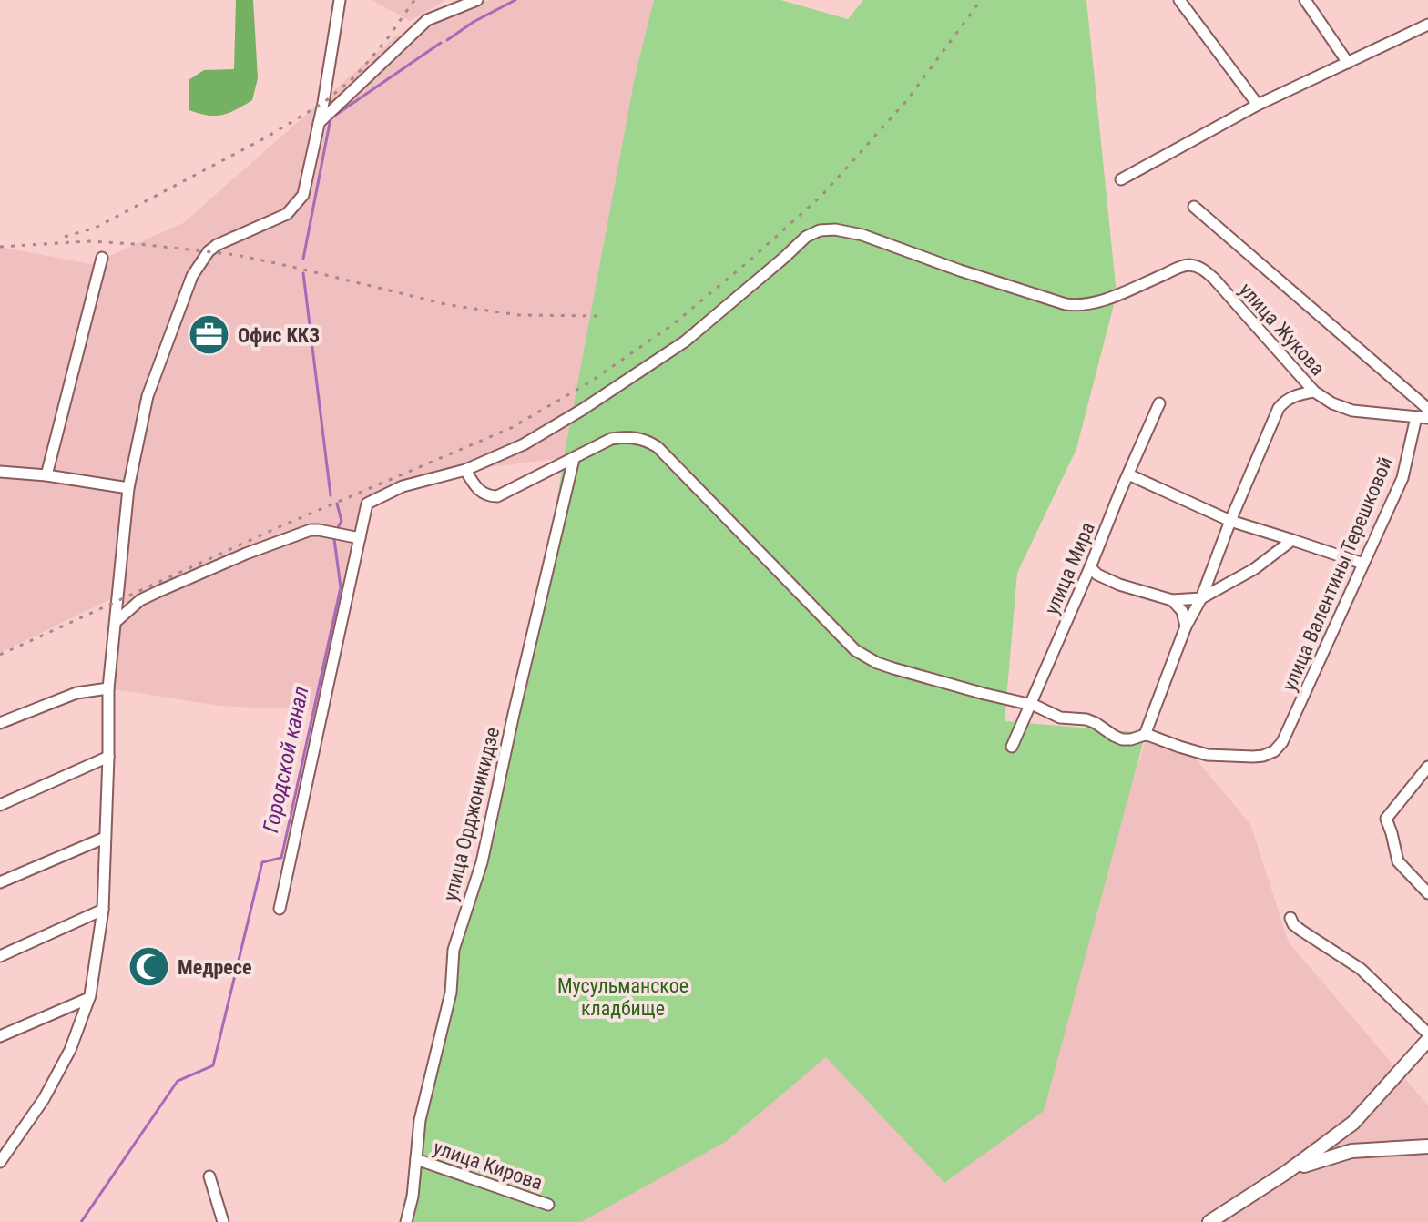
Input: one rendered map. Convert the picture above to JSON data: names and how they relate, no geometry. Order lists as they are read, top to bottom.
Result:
{
  "streets": {
    "street": [
      "улица Жукова",
      "улица Мира",
      "улица Валентины Терешковой",
      "улица Орджоникидзе",
      "улица Кирова"
    ]
  },
  "crossings": [
    ["улица Жукова", "улица Валентины Терешковой"],
    ["улица Орджоникидзе", "улица Кирова"]
  ],
  "water": ["Городской канал"],
  "parks": ["Мусульманское кладбище"],
  "places": {
    "office": ["Офис ККЗ"],
    "mosque": ["Медресе"]
  }
}
